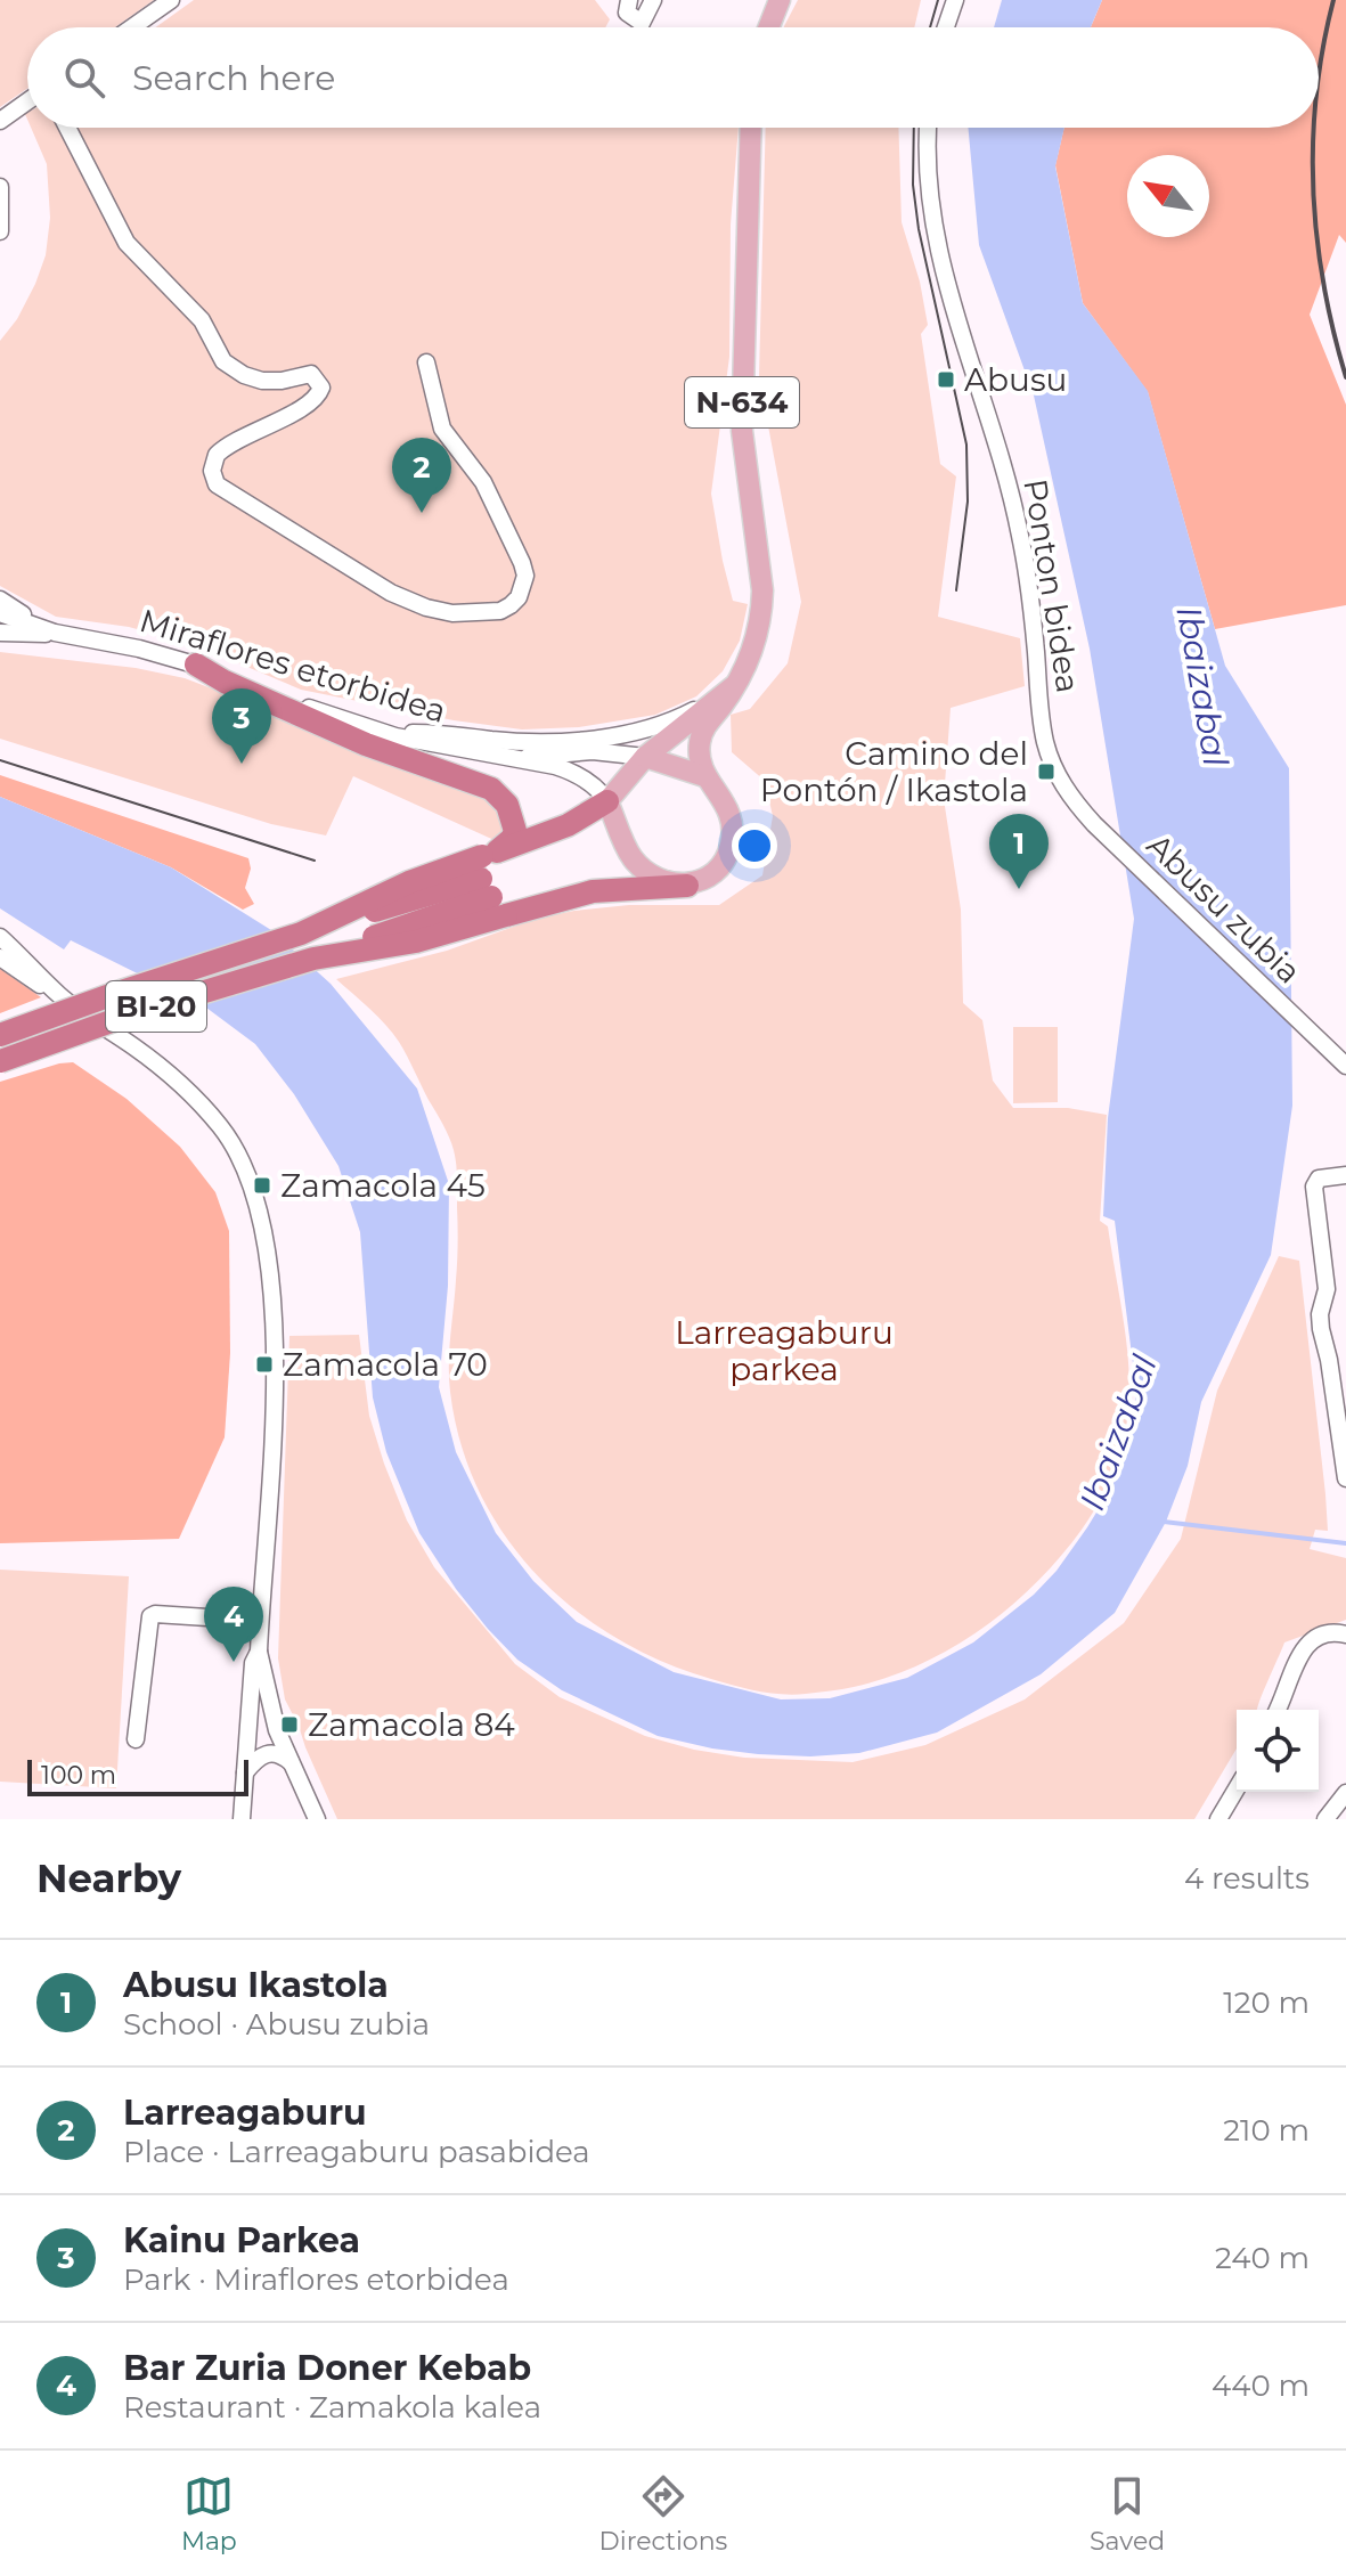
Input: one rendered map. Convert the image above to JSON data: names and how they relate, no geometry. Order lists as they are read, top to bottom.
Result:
{
  "streets": {
    "highway": ["BI-20"],
    "main road": ["N-634", "Miraflores etorbidea"],
    "street": ["Ponton bidea", "Abusu zubia"]
  },
  "crossings": [
    ["Ponton bidea", "Abusu zubia"],
    ["Miraflores etorbidea", "BI-20"]
  ],
  "water": ["Ibaizabal"],
  "parks": ["Larreagaburu parkea"],
  "places": {
    "transit": [
      "Abusu",
      "Camino del Pontón / Ikastola",
      "Zamacola 45",
      "Zamacola 70",
      "Zamacola 84"
    ]
  },
  "scale_bar": "100 m",
  "north": "top left",
  "page": {
    "search": "Search here",
    "pins": [
      "2",
      "3",
      "1",
      "4"
    ],
    "scale": "100 m",
    "heading": ["Nearby", "4 results"],
    "list": [
      {
        "mark": "1",
        "name": "Abusu Ikastola",
        "note": "School · Abusu zubia",
        "value": "120 m"
      },
      {
        "mark": "2",
        "name": "Larreagaburu",
        "note": "Place · Larreagaburu pasabidea",
        "value": "210 m"
      },
      {
        "mark": "3",
        "name": "Kainu Parkea",
        "note": "Park · Miraflores etorbidea",
        "value": "240 m"
      },
      {
        "mark": "4",
        "name": "Bar Zuria Doner Kebab",
        "note": "Restaurant · Zamakola kalea",
        "value": "440 m"
      }
    ],
    "nav": ["Map", "Directions", "Saved"]
  }
}
